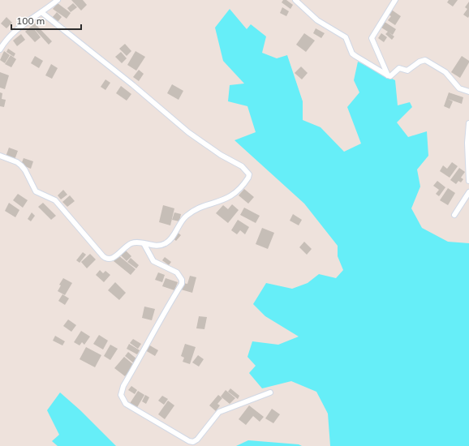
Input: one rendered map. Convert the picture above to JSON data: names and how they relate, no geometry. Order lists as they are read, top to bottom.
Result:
{
  "scale_bar": "100 m"
}
